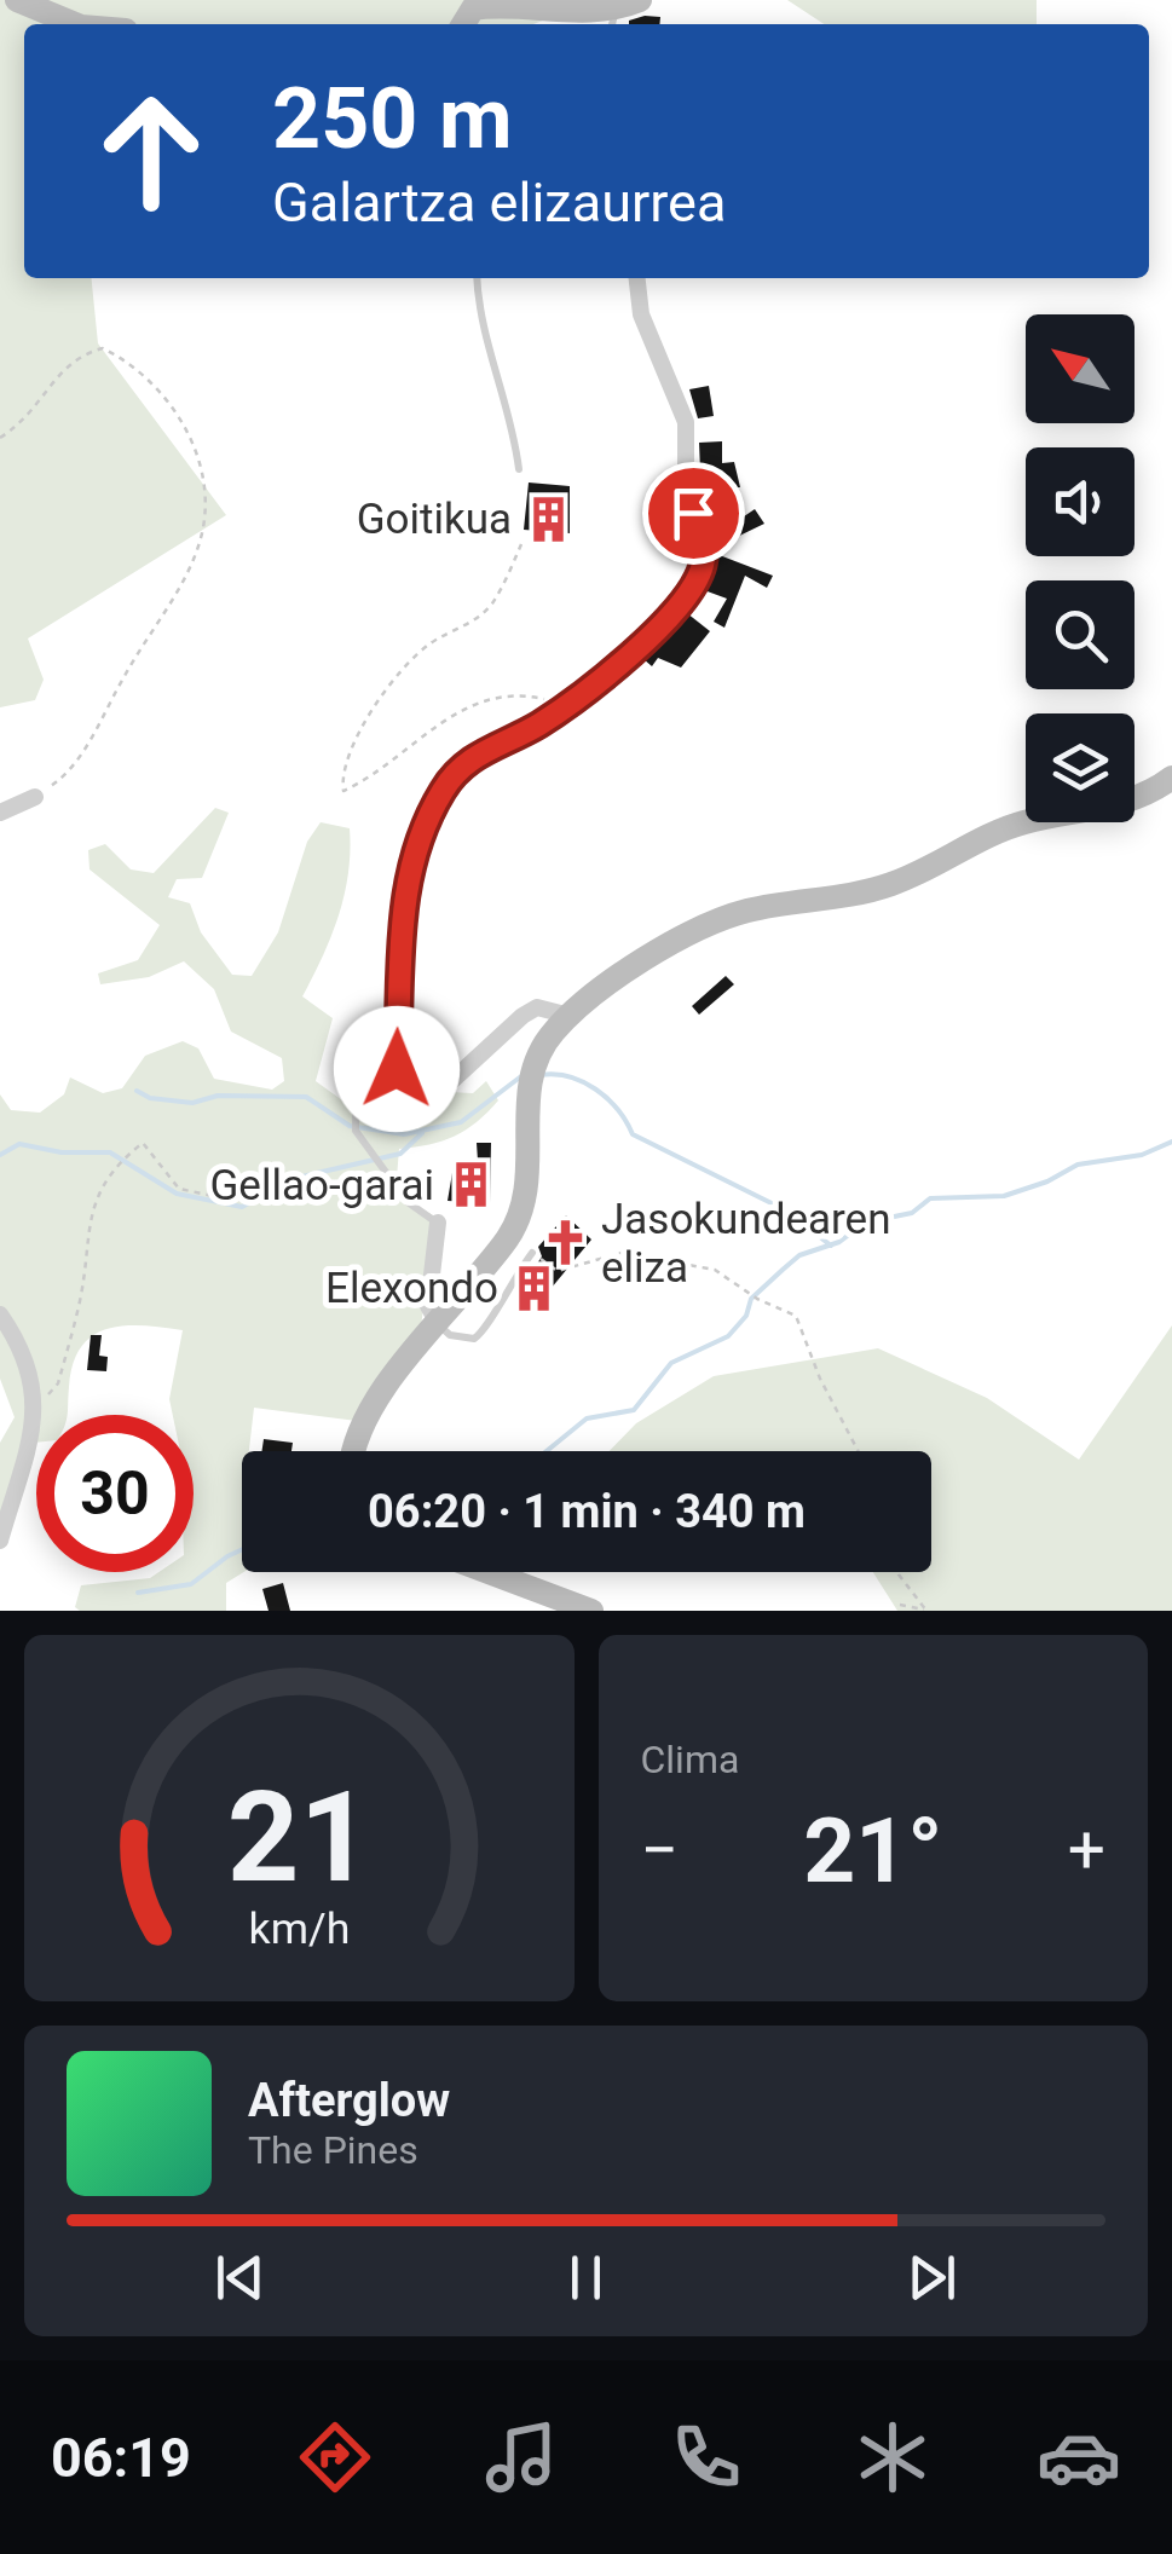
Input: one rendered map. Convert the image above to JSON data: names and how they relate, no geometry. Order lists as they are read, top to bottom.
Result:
{
  "places": {
    "building": ["Goitikua", "Gellao-garai", "Elexondo"],
    "church": ["Jasokundearen eliza"]
  },
  "north": "top left",
  "page": {
    "turn": ["250 m", "Galartza elizaurrea"],
    "limit": "30",
    "trip": "06:20 · 1 min · 340 m",
    "tile": "Clima",
    "heat": ["−", "21°", "+"],
    "song": ["Afterglow", "The Pines"],
    "tabs": "06:19",
    "gauge": ["21", "km/h"]
  }
}
